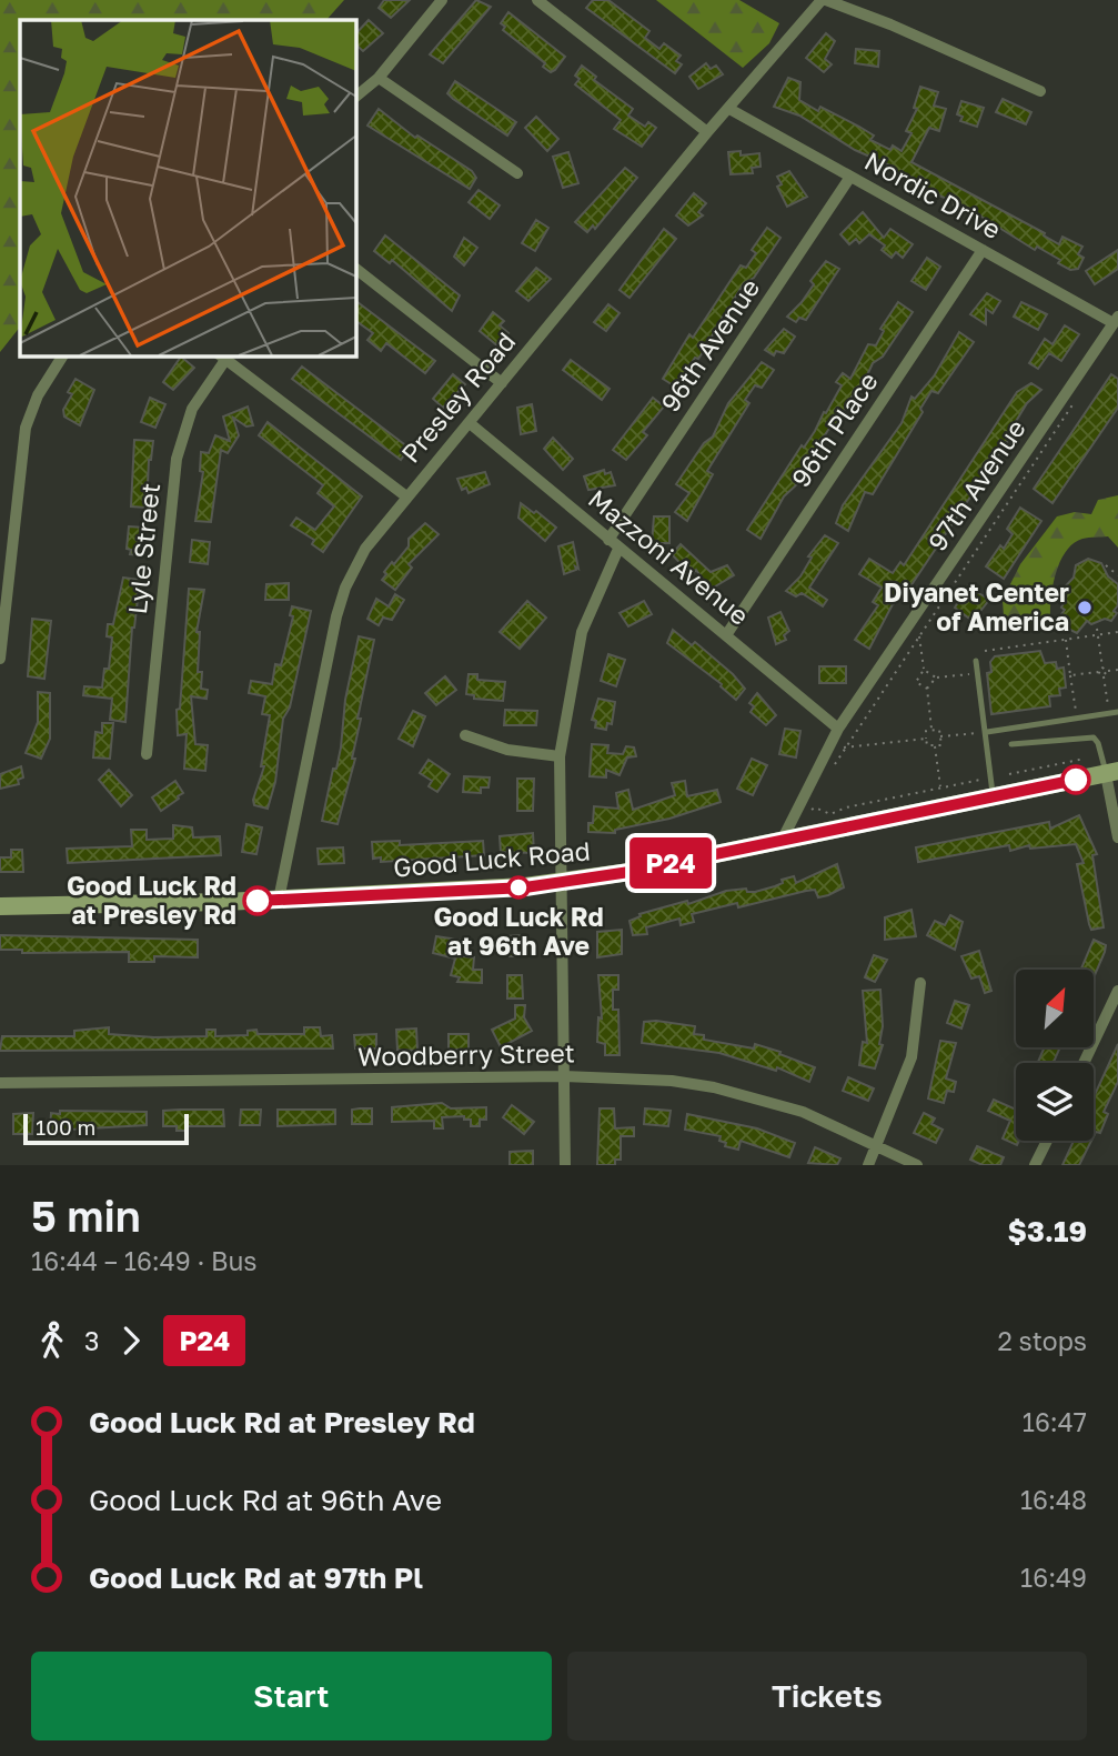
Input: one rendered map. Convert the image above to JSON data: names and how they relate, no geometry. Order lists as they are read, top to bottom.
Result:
{
  "streets": {
    "main road": ["Good Luck Road"],
    "street": [
      "Nordic Drive",
      "96th Avenue",
      "Presley Road",
      "96th Place",
      "97th Avenue",
      "Lyle Street",
      "Mazzoni Avenue",
      "Woodberry Street"
    ]
  },
  "crossings": [
    ["Nordic Drive", "96th Avenue"],
    ["Nordic Drive", "Presley Road"],
    ["Nordic Drive", "96th Place"],
    ["Nordic Drive", "97th Avenue"],
    ["96th Avenue", "Mazzoni Avenue"],
    ["96th Avenue", "Good Luck Road"],
    ["96th Avenue", "Woodberry Street"],
    ["Presley Road", "Mazzoni Avenue"],
    ["Presley Road", "Good Luck Road"],
    ["96th Place", "Mazzoni Avenue"],
    ["97th Avenue", "Mazzoni Avenue"],
    ["97th Avenue", "Good Luck Road"]
  ],
  "places": ["Diyanet Center of America", "Good Luck Rd at 96th Ave", "Good Luck Rd at Presley Rd"],
  "lines": ["bus line P24"],
  "scale_bar": "100 m",
  "north": "top right",
  "page": {
    "on_map": "P24",
    "scale": "100 m",
    "heading": ["5 min", "16:44 – 16:49 · Bus", "$3.19"],
    "legs": ["3", "P24", "2 stops"],
    "list": [
      {
        "name": "Good Luck Rd at Presley Rd",
        "value": "16:47"
      },
      {
        "name": "Good Luck Rd at 96th Ave",
        "value": "16:48"
      },
      {
        "name": "Good Luck Rd at 97th Pl",
        "value": "16:49"
      }
    ],
    "buttons": ["Start", "Tickets"]
  }
}
